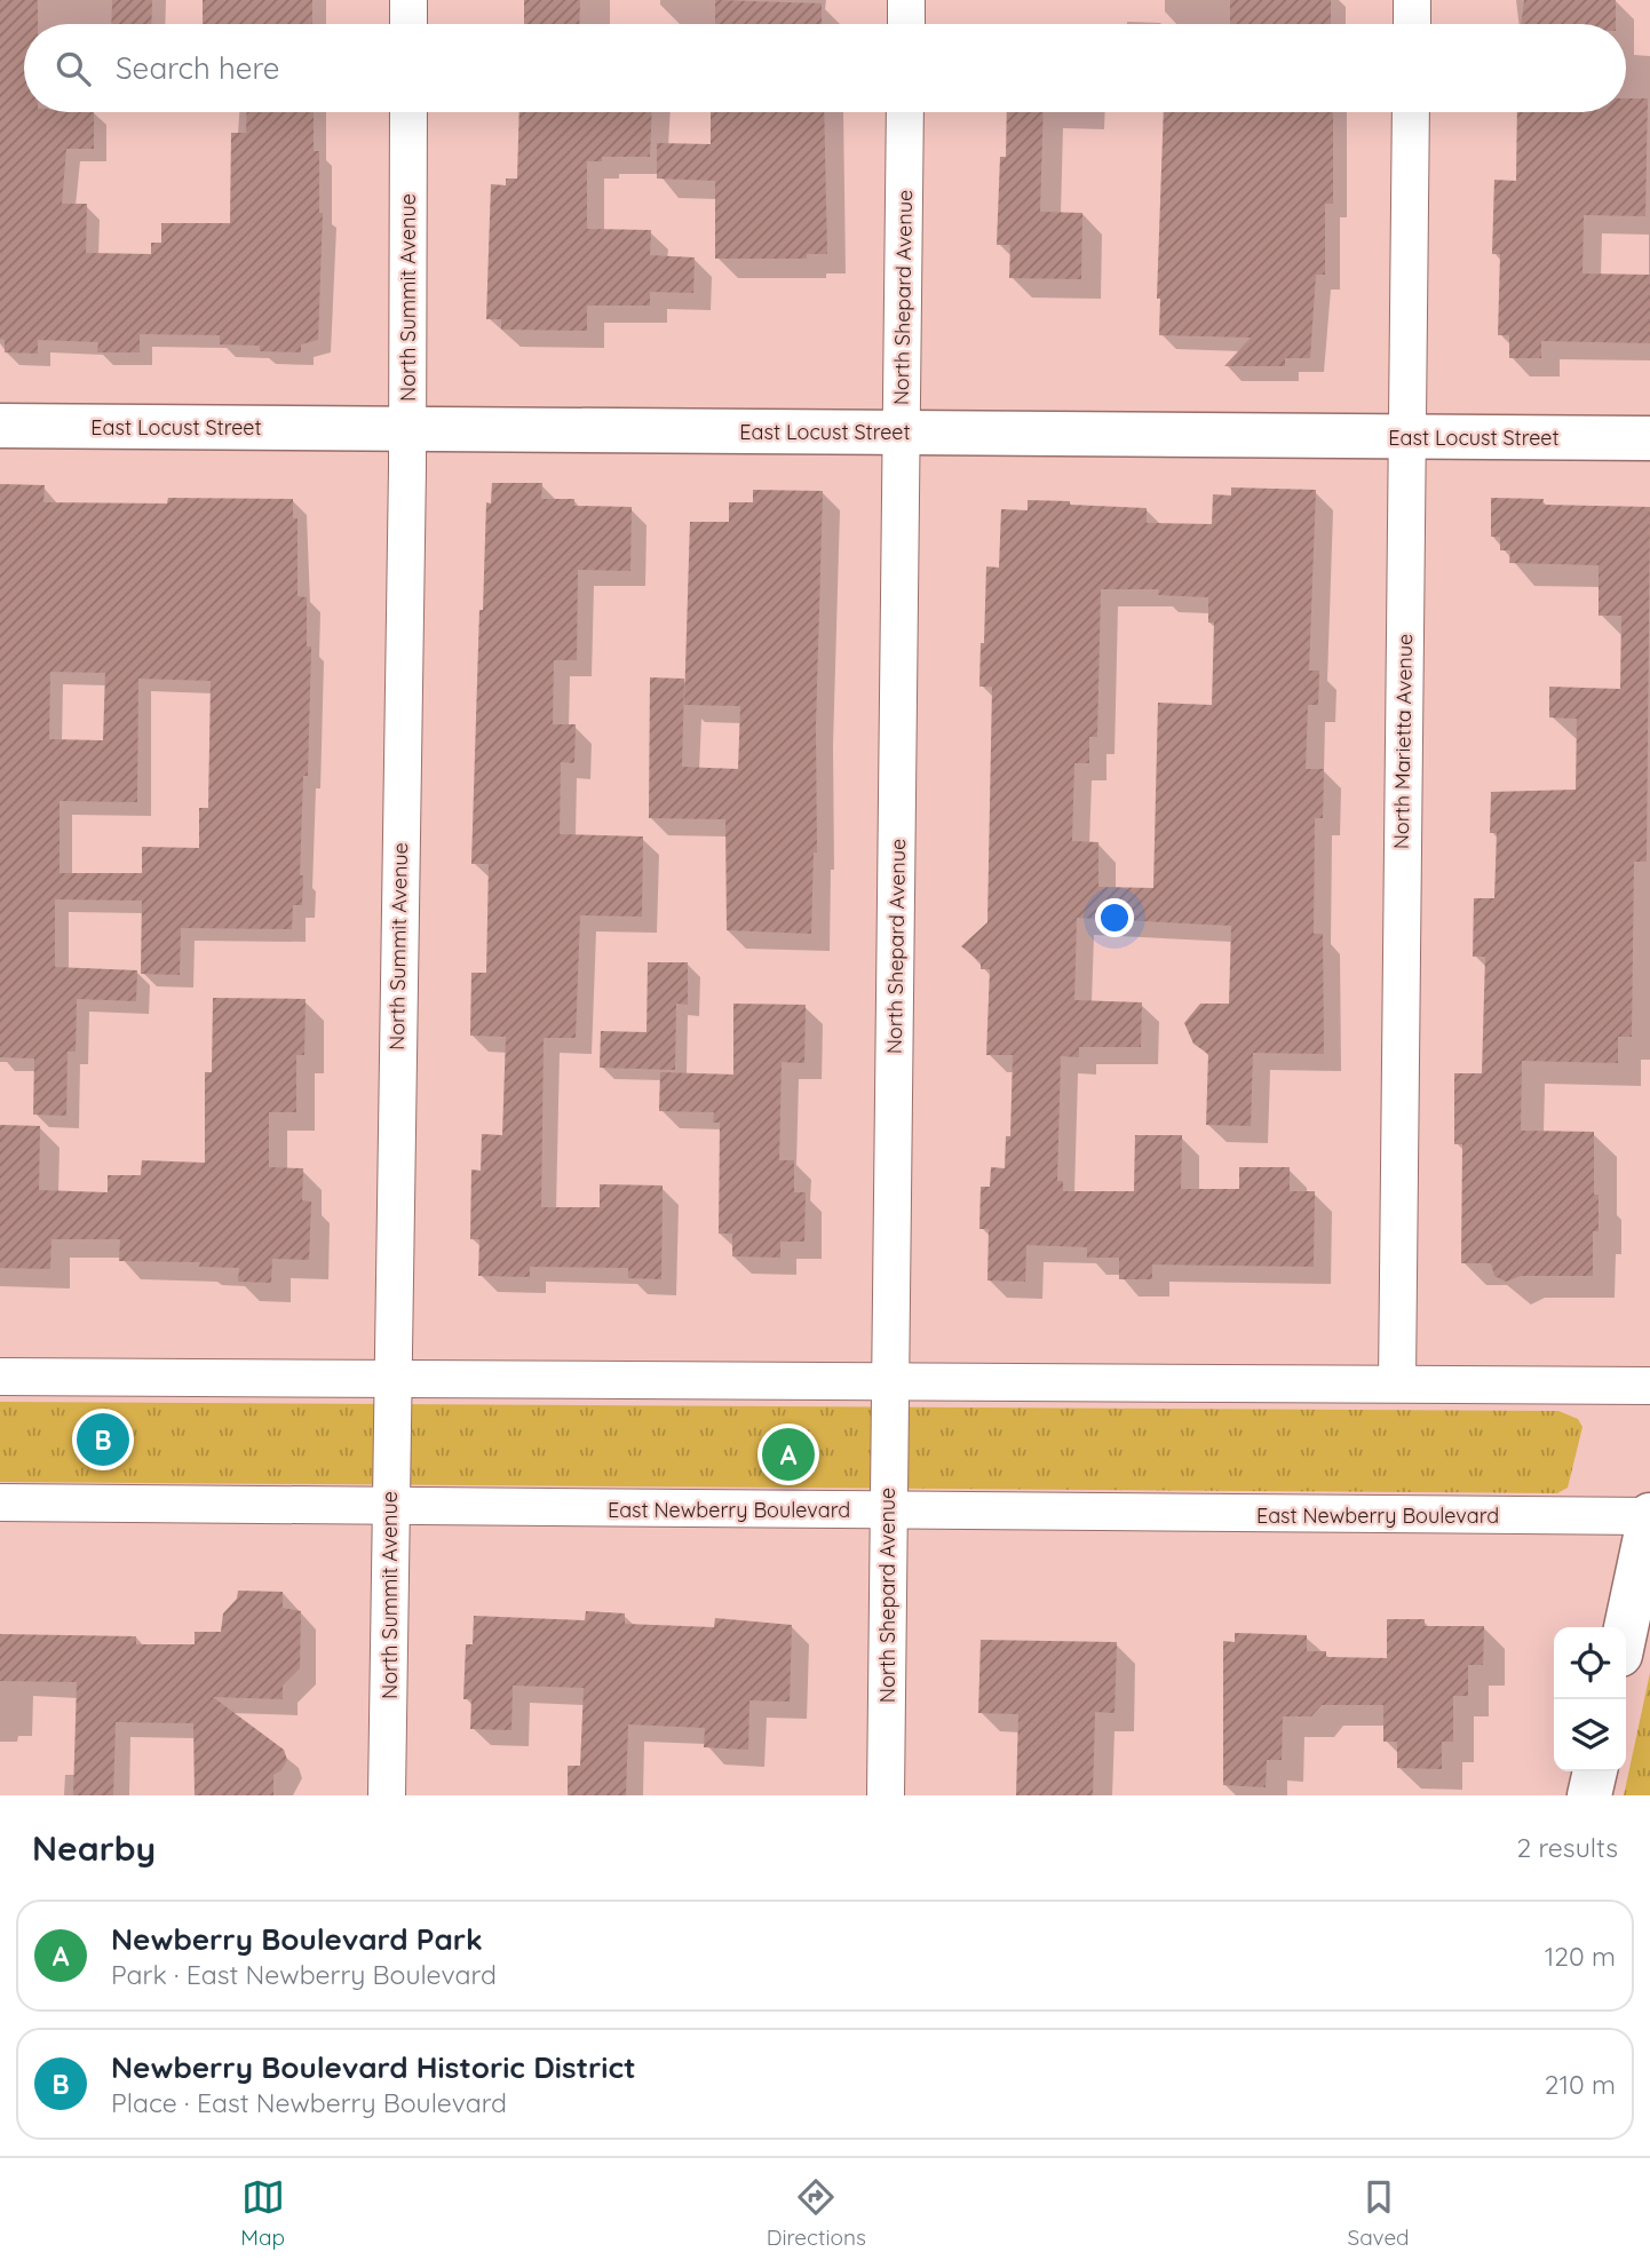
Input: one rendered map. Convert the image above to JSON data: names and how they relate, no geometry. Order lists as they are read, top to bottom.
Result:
{
  "streets": {
    "main road": ["East Locust Street"],
    "street": [
      "North Summit Avenue",
      "North Shepard Avenue",
      "North Marietta Avenue",
      "East Newberry Boulevard"
    ]
  },
  "crossings": [
    ["North Summit Avenue", "East Locust Street"],
    ["North Summit Avenue", "East Newberry Boulevard"],
    ["North Shepard Avenue", "East Locust Street"],
    ["North Shepard Avenue", "East Newberry Boulevard"],
    ["East Locust Street", "North Marietta Avenue"]
  ],
  "page": {
    "search": "Search here",
    "pins": ["B", "A"],
    "heading": ["Nearby", "2 results"],
    "list": [
      {
        "mark": "A",
        "name": "Newberry Boulevard Park",
        "note": "Park · East Newberry Boulevard",
        "value": "120 m"
      },
      {
        "mark": "B",
        "name": "Newberry Boulevard Historic District",
        "note": "Place · East Newberry Boulevard",
        "value": "210 m"
      }
    ],
    "nav": ["Map", "Directions", "Saved"]
  }
}
